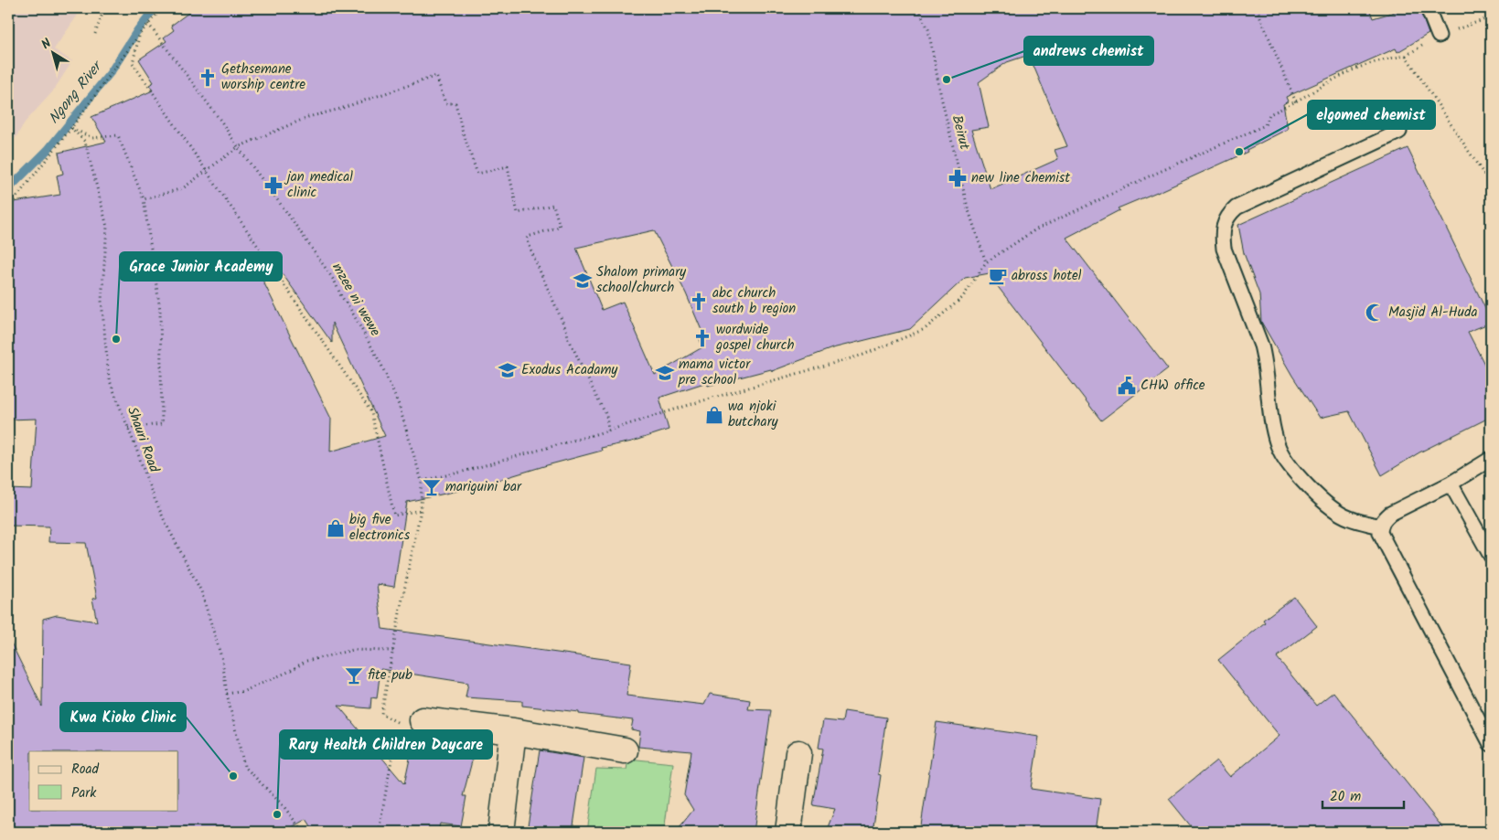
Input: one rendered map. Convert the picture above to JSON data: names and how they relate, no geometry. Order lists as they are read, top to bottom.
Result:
{
  "streets": {
    "path": ["Beirut", "mzee ni wewe", "Shauri Road"]
  },
  "water": ["Ngong River"],
  "places": {
    "church": ["Gethsemane worship centre", "abc church south b region", "wordwide gospel church"],
    "other": [
      "andrews chemist",
      "elgomed chemist",
      "Grace Junior Academy",
      "Kwa Kioko Clinic",
      "Rary Health Children Daycare"
    ],
    "pharmacy": ["new line chemist", "jan medical clinic"],
    "cafe": ["abross hotel"],
    "school or university": ["Shalom primary school/church", "Exodus Acadamy", "mama victor pre school"],
    "mosque": ["Masjid Al-Huda"],
    "public building": ["CHW office"],
    "shop": ["wa njoki butchary", "big five electronics"],
    "bar": ["mariguini bar", "fite pub"]
  },
  "legend": ["Road", "Park"],
  "scale_bar": "20 m",
  "north": "top left"
}
